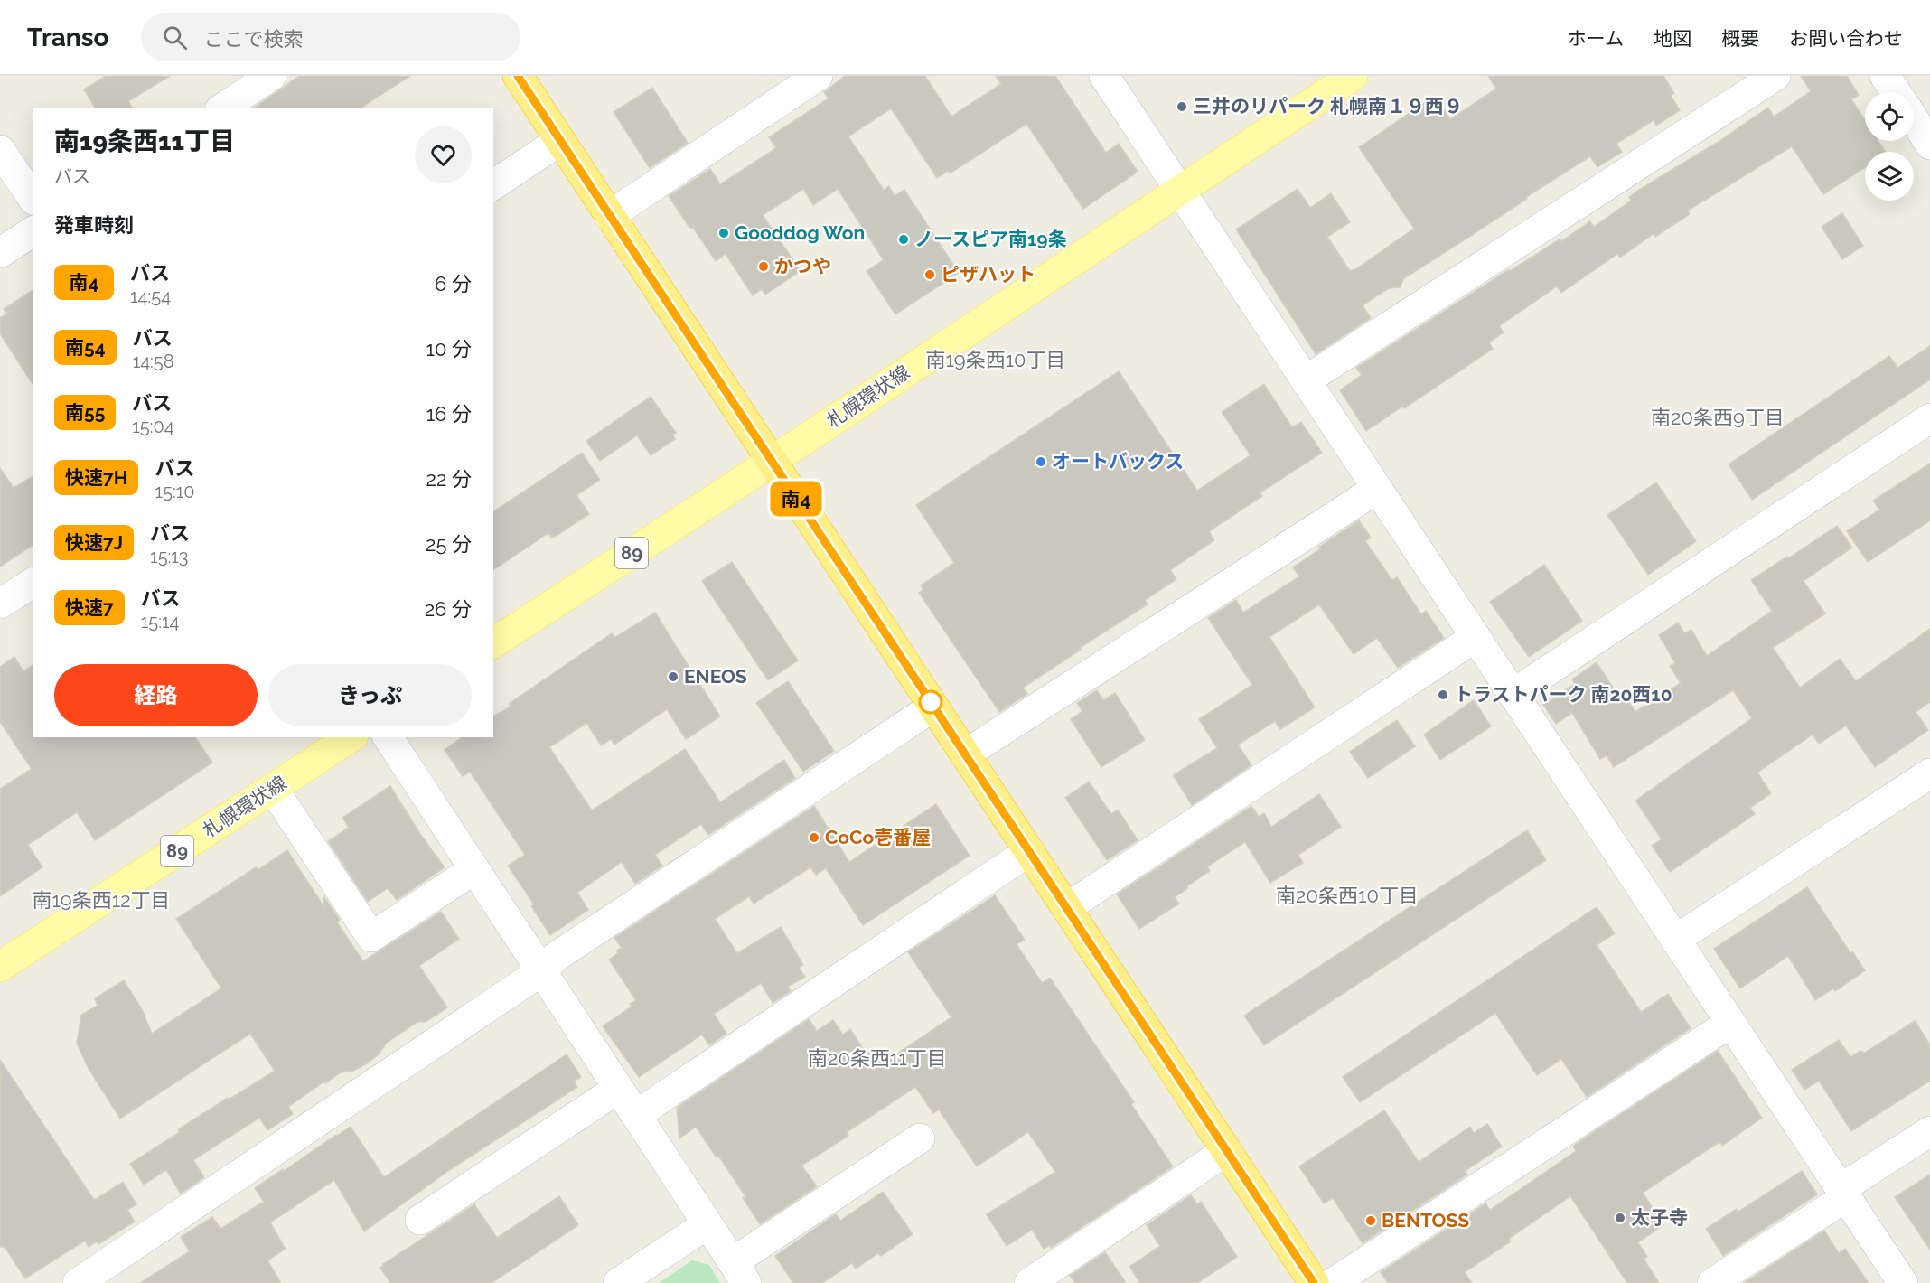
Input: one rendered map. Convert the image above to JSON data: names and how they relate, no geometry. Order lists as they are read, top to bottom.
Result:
{
  "streets": {
    "main road": ["札幌環状線", "89"]
  },
  "districts": [
    "南19条西10丁目",
    "南20条西9丁目",
    "南20条西10丁目",
    "南19条西12丁目",
    "南20条西11丁目"
  ],
  "places": [
    "三井のリパーク 札幌南１９西９",
    "Gooddog Won",
    "ノースピア南19条",
    "かつや",
    "ピザハット",
    "オートバックス",
    "ENEOS",
    "トラストパーク 南20西10",
    "CoCo壱番屋",
    "太子寺",
    "BENTOSS"
  ],
  "lines": ["bus line 南4"],
  "page": {
    "header": "Transo",
    "search": "ここで検索",
    "nav": [
      "ホーム",
      "地図",
      "概要",
      "お問い合わせ"
    ],
    "on_map": "南4",
    "heading": [
      ["南19条西11丁目", "バス"],
      "発車時刻"
    ],
    "list": [
      {
        "mark": "南4",
        "name": "バス",
        "note": "14:54",
        "value": "6 分"
      },
      {
        "mark": "南54",
        "name": "バス",
        "note": "14:58",
        "value": "10 分"
      },
      {
        "mark": "南55",
        "name": "バス",
        "note": "15:04",
        "value": "16 分"
      },
      {
        "mark": "快速7H",
        "name": "バス",
        "note": "15:10",
        "value": "22 分"
      },
      {
        "mark": "快速7J",
        "name": "バス",
        "note": "15:13",
        "value": "25 分"
      },
      {
        "mark": "快速7",
        "name": "バス",
        "note": "15:14",
        "value": "26 分"
      }
    ],
    "buttons": ["経路", "きっぷ"]
  }
}
